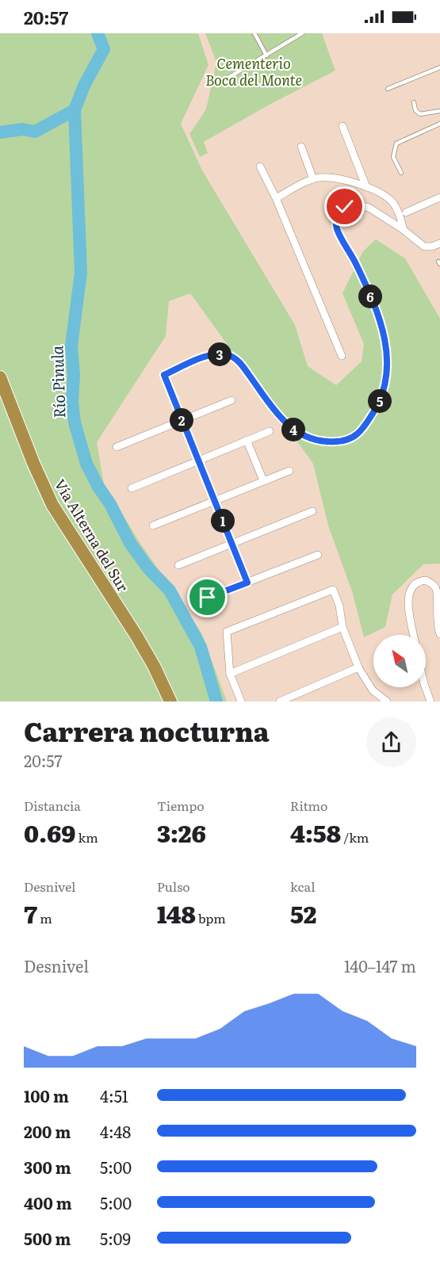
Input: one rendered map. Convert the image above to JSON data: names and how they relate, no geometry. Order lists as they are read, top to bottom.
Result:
{
  "streets": {
    "highway": ["Vía Alterna del Sur"]
  },
  "water": ["Río Pinula"],
  "parks": ["Cementerio Boca del Monte"],
  "north": "top left",
  "page": {
    "status": "20:57",
    "pins": [
      "6",
      "3",
      "5",
      "2",
      "4",
      "1"
    ],
    "heading": ["Carrera nocturna", "20:57"],
    "stats": [
      ["Distancia", "0.69 km"],
      ["Tiempo", "3:26"],
      ["Ritmo", "4:58 /km"],
      ["Desnivel", "7 m"],
      ["Pulso", "148 bpm"],
      ["kcal", "52"]
    ],
    "chart": ["Desnivel", "140–147 m"],
    "list": [
      {
        "name": "100 m",
        "note": "4:51"
      },
      {
        "name": "200 m",
        "note": "4:48"
      },
      {
        "name": "300 m",
        "note": "5:00"
      },
      {
        "name": "400 m",
        "note": "5:00"
      },
      {
        "name": "500 m",
        "note": "5:09"
      }
    ]
  }
}
